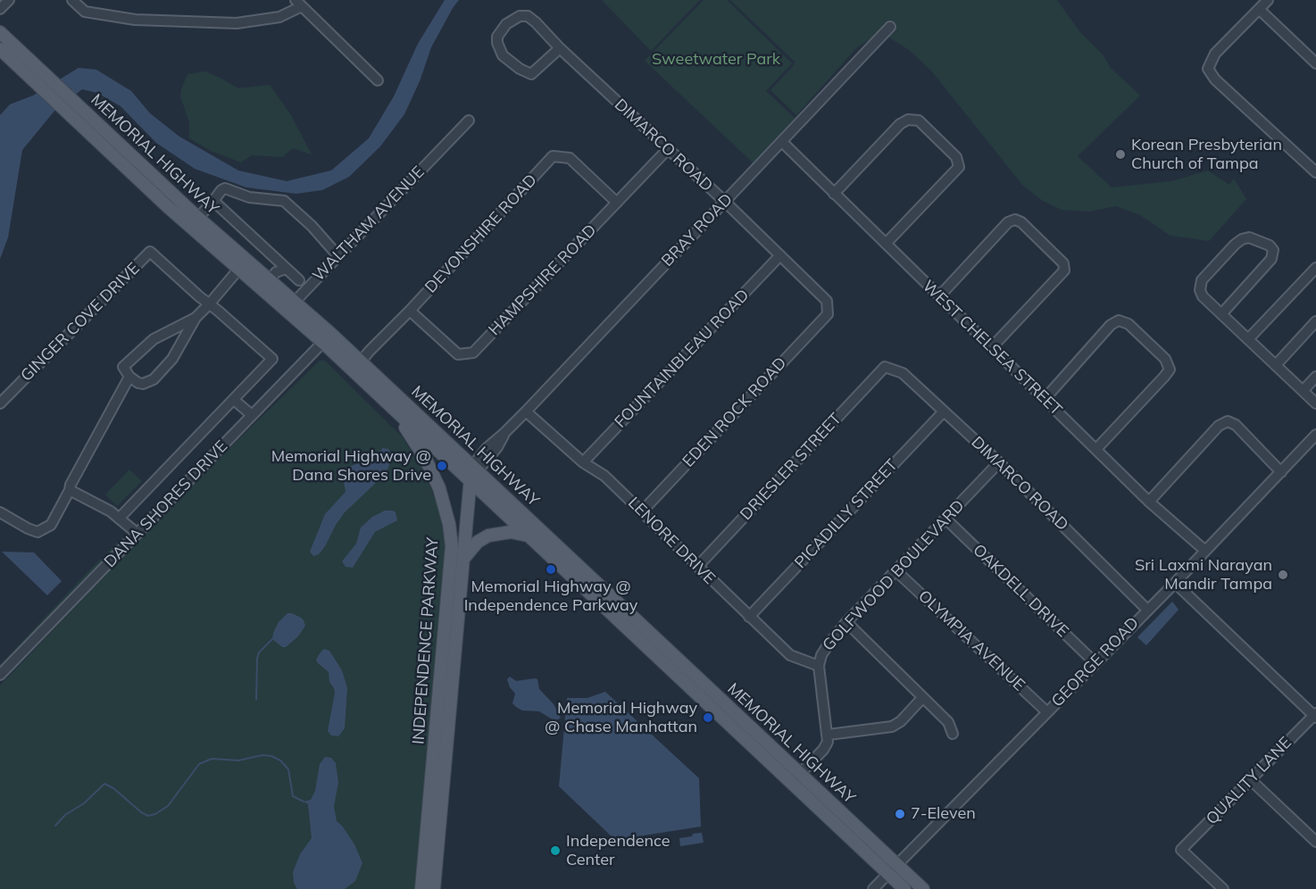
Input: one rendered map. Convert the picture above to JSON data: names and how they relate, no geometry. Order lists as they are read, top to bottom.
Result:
{
  "streets": {
    "main road": ["MEMORIAL HIGHWAY", "INDEPENDENCE PARKWAY"],
    "street": [
      "DIMARCO ROAD",
      "WALTHAM AVENUE",
      "BRAY ROAD",
      "DEVONSHIRE ROAD",
      "HAMPSHIRE ROAD",
      "GINGER COVE DRIVE",
      "WEST CHELSEA STREET",
      "FOUNTAINBLEAU ROAD",
      "EDEN ROCK ROAD",
      "DRIESLER STREET",
      "DANA SHORES DRIVE",
      "PICADILLY STREET",
      "LENORE DRIVE",
      "GOLFWOOD BOULEVARD",
      "OAKDELL DRIVE",
      "OLYMPIA AVENUE",
      "GEORGE ROAD",
      "QUALITY LANE"
    ]
  },
  "crossings": [
    ["DIMARCO ROAD", "BRAY ROAD"],
    ["DIMARCO ROAD", "HAMPSHIRE ROAD"],
    ["DIMARCO ROAD", "FOUNTAINBLEAU ROAD"],
    ["DIMARCO ROAD", "EDEN ROCK ROAD"],
    ["DIMARCO ROAD", "DRIESLER STREET"],
    ["DIMARCO ROAD", "PICADILLY STREET"],
    ["DIMARCO ROAD", "GOLFWOOD BOULEVARD"],
    ["DIMARCO ROAD", "GEORGE ROAD"],
    ["MEMORIAL HIGHWAY", "WALTHAM AVENUE"],
    ["MEMORIAL HIGHWAY", "BRAY ROAD"],
    ["MEMORIAL HIGHWAY", "DEVONSHIRE ROAD"],
    ["MEMORIAL HIGHWAY", "DANA SHORES DRIVE"],
    ["MEMORIAL HIGHWAY", "INDEPENDENCE PARKWAY"],
    ["MEMORIAL HIGHWAY", "GEORGE ROAD"],
    ["BRAY ROAD", "WEST CHELSEA STREET"],
    ["BRAY ROAD", "LENORE DRIVE"],
    ["BRAY ROAD", "INDEPENDENCE PARKWAY"],
    ["DEVONSHIRE ROAD", "HAMPSHIRE ROAD"],
    ["WEST CHELSEA STREET", "GEORGE ROAD"],
    ["FOUNTAINBLEAU ROAD", "LENORE DRIVE"],
    ["EDEN ROCK ROAD", "LENORE DRIVE"],
    ["DRIESLER STREET", "LENORE DRIVE"],
    ["PICADILLY STREET", "LENORE DRIVE"],
    ["LENORE DRIVE", "GOLFWOOD BOULEVARD"],
    ["GOLFWOOD BOULEVARD", "OAKDELL DRIVE"],
    ["GOLFWOOD BOULEVARD", "OLYMPIA AVENUE"],
    ["OAKDELL DRIVE", "GEORGE ROAD"],
    ["OLYMPIA AVENUE", "GEORGE ROAD"]
  ],
  "parks": ["Sweetwater Park"],
  "places": [
    "Korean Presbyterian Church of Tampa",
    "Memorial Highway @ Dana Shores Drive",
    "Memorial Highway @ Independence Parkway",
    "Sri Laxmi Narayan Mandir Tampa",
    "Memorial Highway @ Chase Manhattan",
    "7-Eleven",
    "Independence Center"
  ]
}
